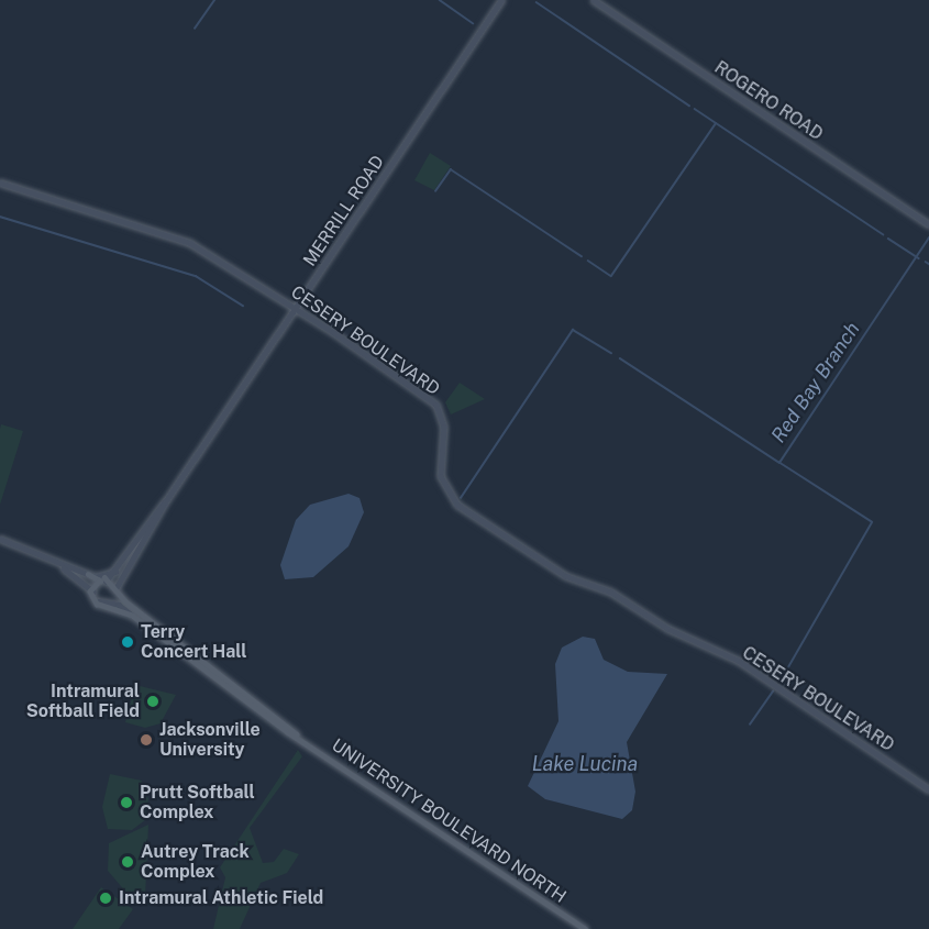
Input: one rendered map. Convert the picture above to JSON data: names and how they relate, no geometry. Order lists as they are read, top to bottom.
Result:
{
  "streets": {
    "main road": [
      "ROGERO ROAD",
      "MERRILL ROAD",
      "CESERY BOULEVARD",
      "UNIVERSITY BOULEVARD NORTH"
    ]
  },
  "crossings": [
    ["MERRILL ROAD", "CESERY BOULEVARD"],
    ["MERRILL ROAD", "UNIVERSITY BOULEVARD NORTH"]
  ],
  "water": ["Red Bay Branch", "Lake Lucina"],
  "places": [
    "Terry Concert Hall",
    "Intramural Softball Field",
    "Jacksonville University",
    "Prutt Softball Complex",
    "Autrey Track Complex",
    "Intramural Athletic Field"
  ]
}
